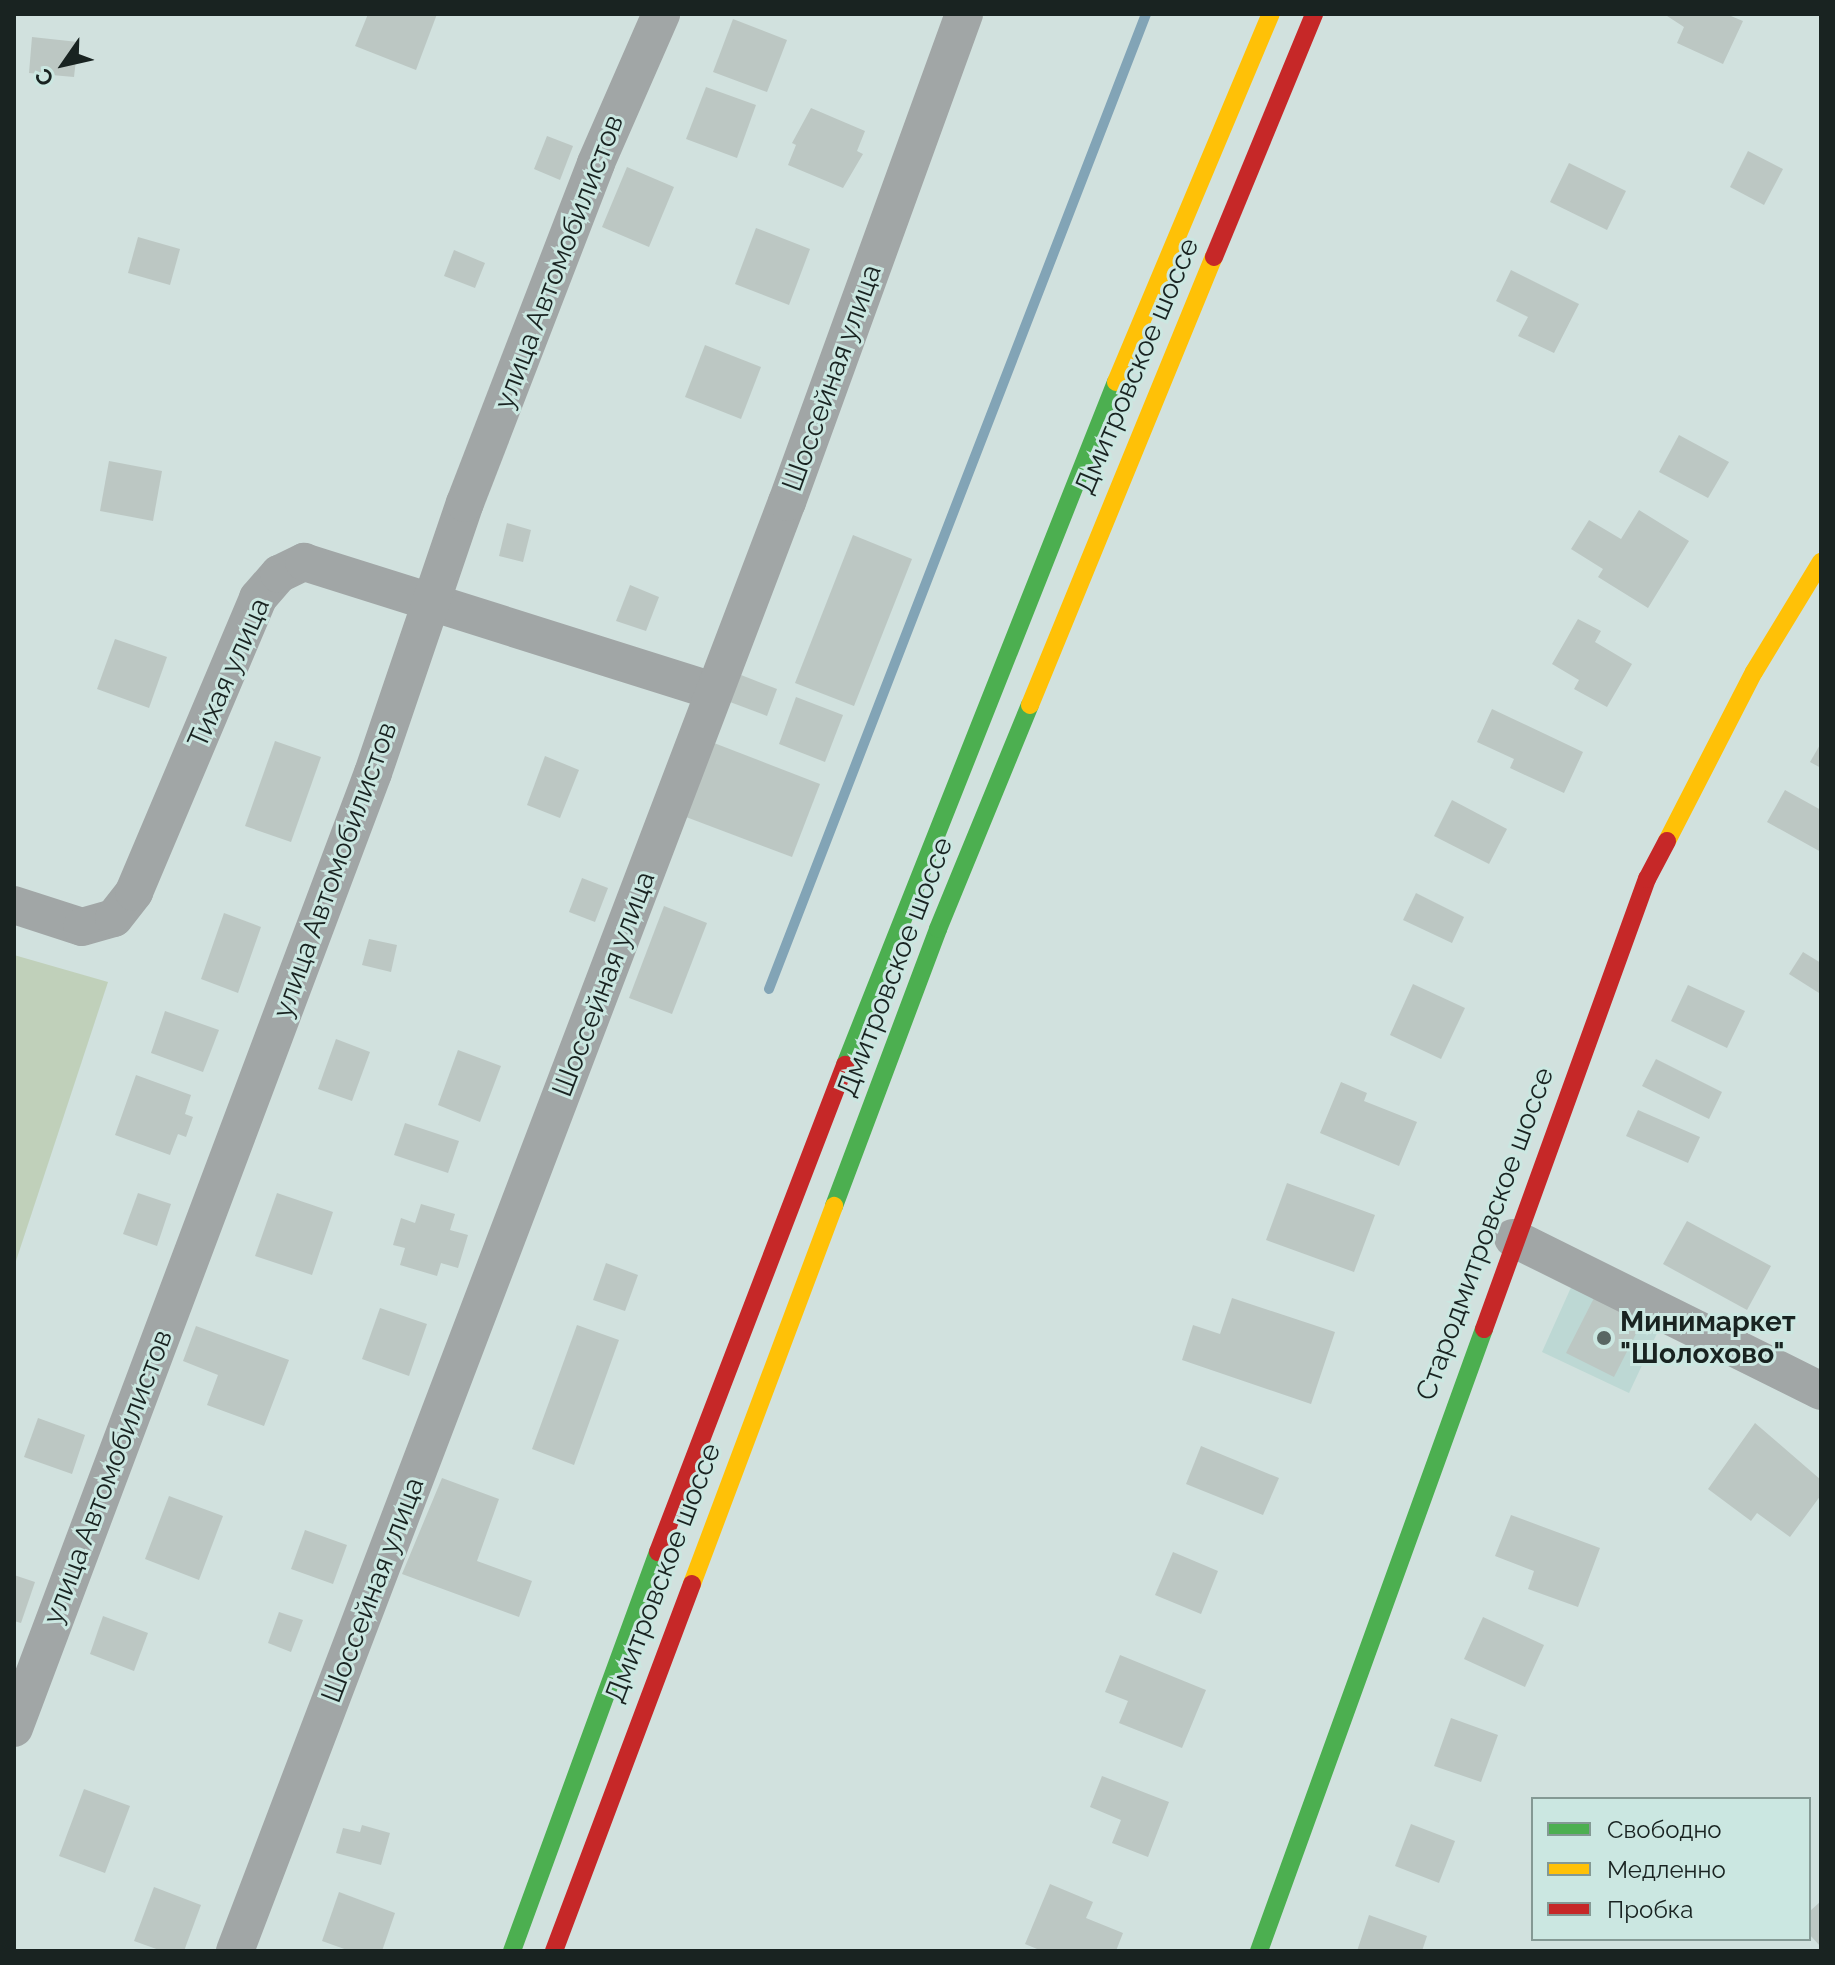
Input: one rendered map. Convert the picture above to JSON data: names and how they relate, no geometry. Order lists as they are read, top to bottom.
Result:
{
  "streets": {
    "main road": ["Дмитровское шоссе", "Стародмитровское шоссе"],
    "street": ["улица Автомобилистов", "Шоссейная улица", "Тихая улица"]
  },
  "crossings": [
    ["улица Автомобилистов", "Тихая улица"],
    ["Шоссейная улица", "Тихая улица"]
  ],
  "places": ["Минимаркет \"Шолохово\""],
  "legend": ["Свободно", "Медленно", "Пробка"],
  "north": "bottom left"
}
